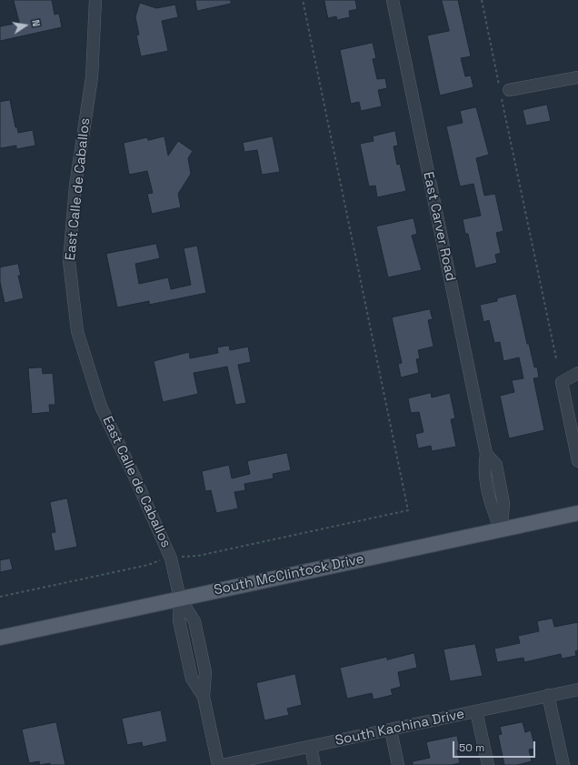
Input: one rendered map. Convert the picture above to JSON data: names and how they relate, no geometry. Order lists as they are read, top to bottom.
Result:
{
  "streets": {
    "main road": ["South McClintock Drive"],
    "street": ["East Calle de Caballos", "East Carver Road", "South Kachina Drive"]
  },
  "crossings": [
    ["East Calle de Caballos", "South McClintock Drive"],
    ["East Carver Road", "South McClintock Drive"]
  ],
  "scale_bar": "50 m",
  "north": "right"
}
